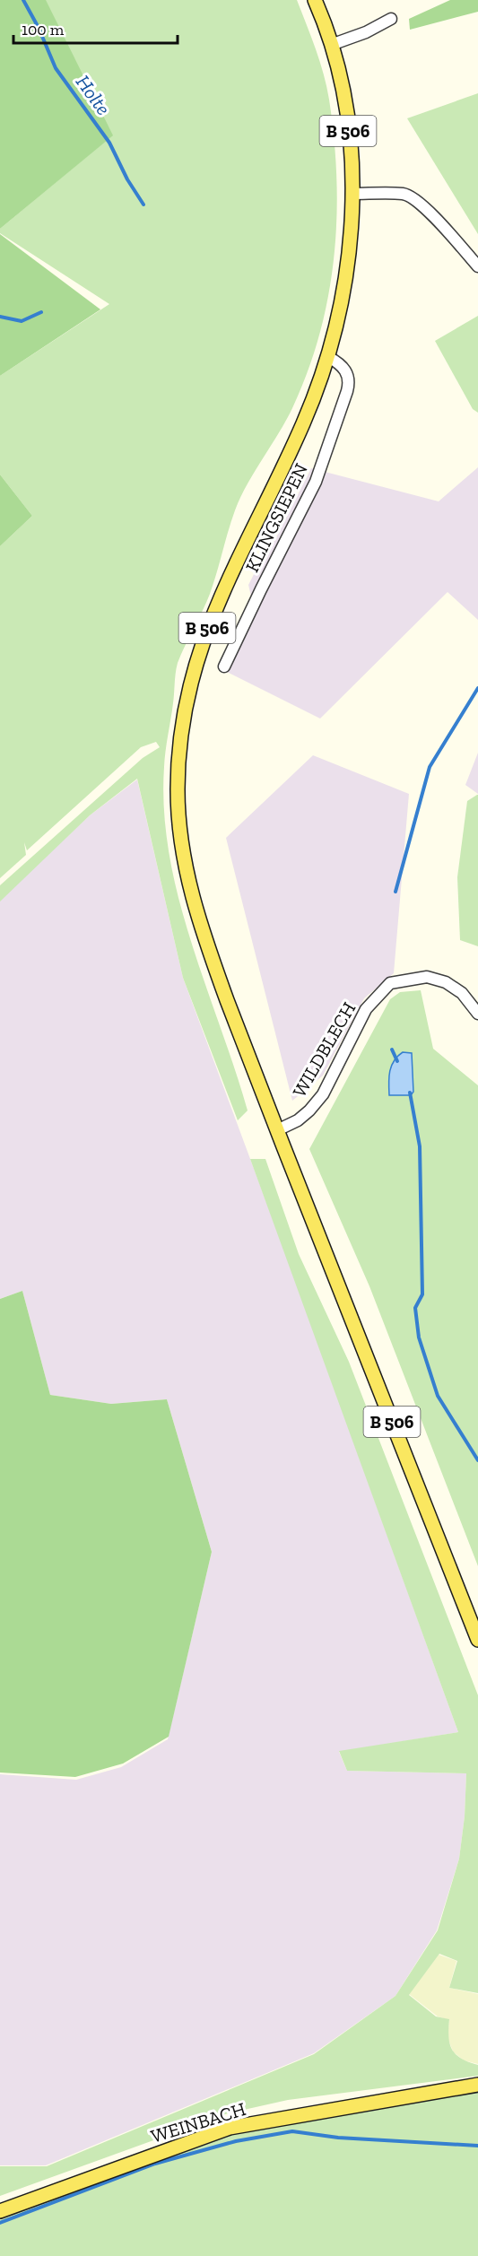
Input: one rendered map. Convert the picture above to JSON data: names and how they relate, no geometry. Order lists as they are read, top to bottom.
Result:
{
  "streets": {
    "main road": ["B 506", "WEINBACH"],
    "street": ["KLINGSIEPEN", "WILDBLECH"]
  },
  "crossings": [
    ["B 506", "KLINGSIEPEN"],
    ["B 506", "WILDBLECH"]
  ],
  "water": ["Holte"],
  "scale_bar": "100 m"
}
